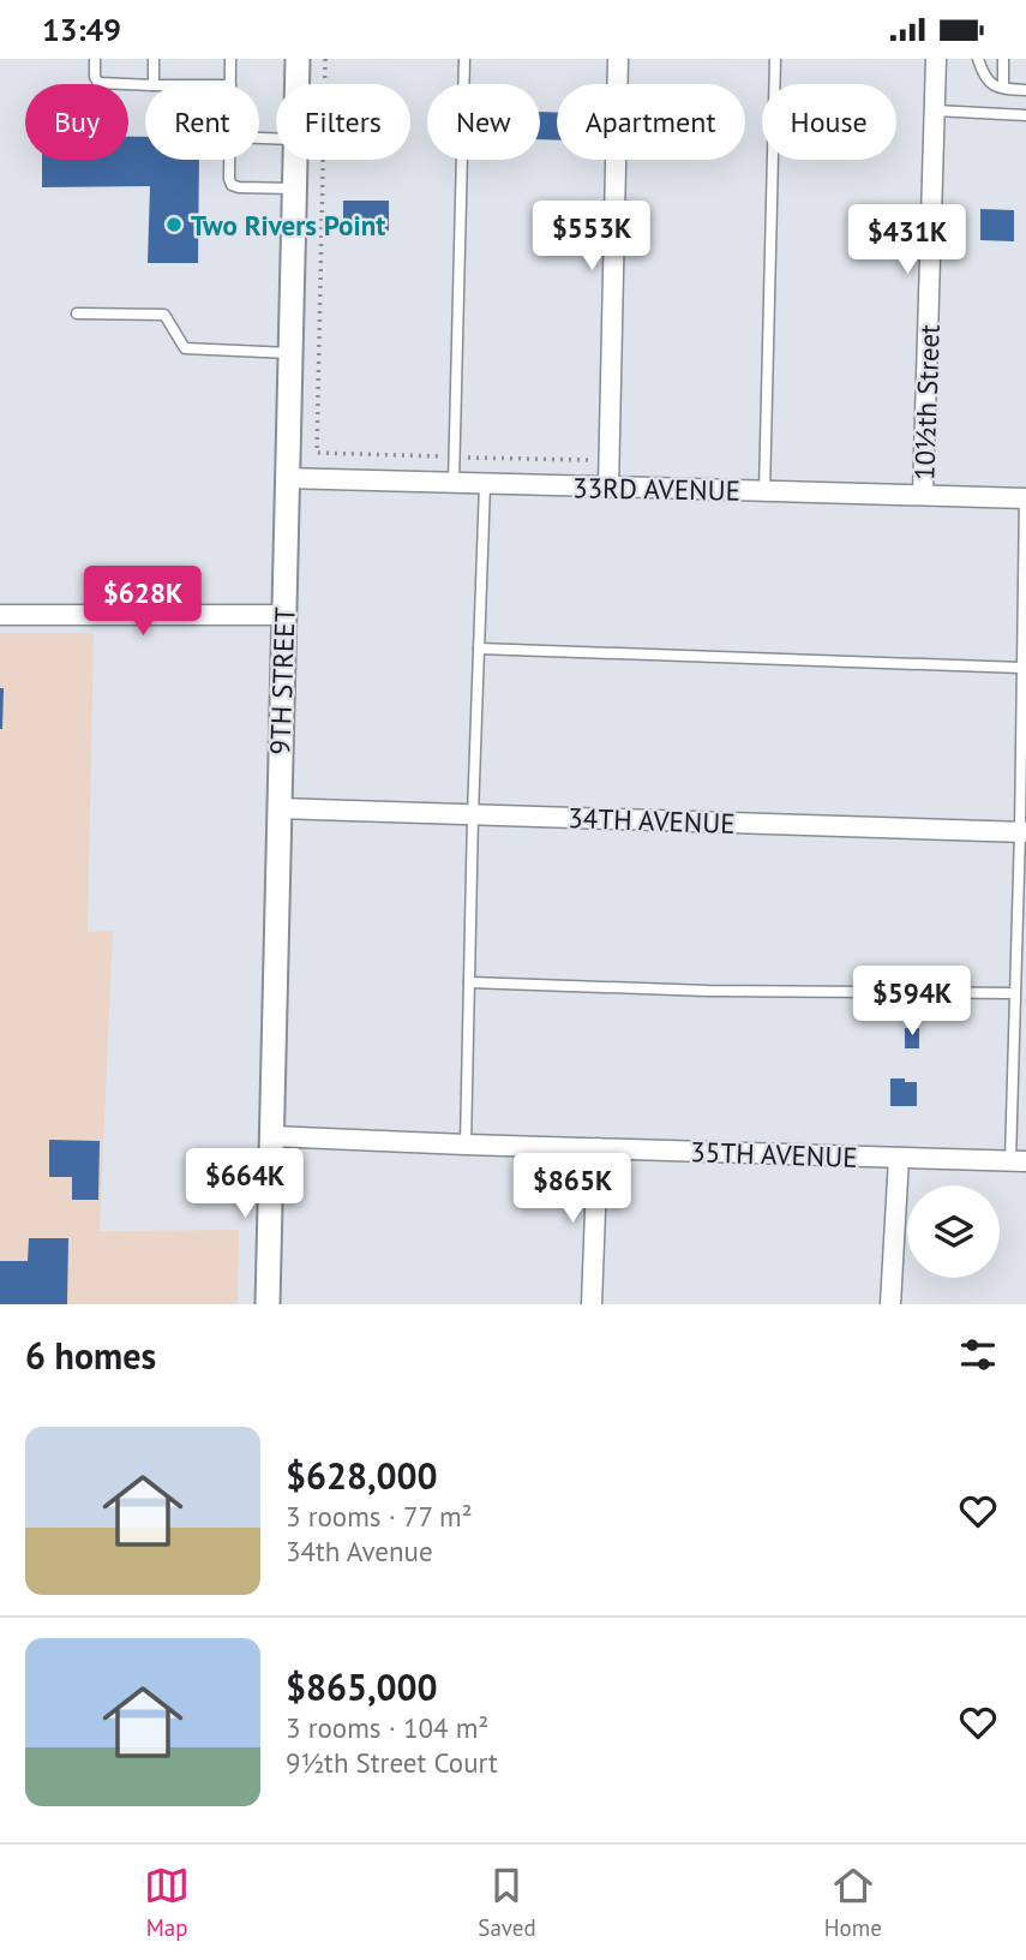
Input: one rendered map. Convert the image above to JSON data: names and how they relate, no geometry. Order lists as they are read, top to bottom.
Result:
{
  "streets": {
    "street": [
      "10½th Street",
      "33RD AVENUE",
      "9TH STREET",
      "34TH AVENUE",
      "35TH AVENUE"
    ]
  },
  "crossings": [
    ["10½th Street", "33RD AVENUE"],
    ["33RD AVENUE", "9TH STREET"],
    ["9TH STREET", "34TH AVENUE"],
    ["9TH STREET", "35TH AVENUE"]
  ],
  "places": ["Two Rivers Point"],
  "page": {
    "status": "13:49",
    "chip": [
      "Buy",
      "Rent",
      "Filters",
      "New",
      "Apartment",
      "House"
    ],
    "price": [
      "$553K",
      "$431K",
      "$628K",
      "$594K",
      "$664K",
      "$865K"
    ],
    "heading": "6 homes",
    "list": [
      {
        "name": "$628,000",
        "note": "3 rooms · 77 m² · 34th Avenue"
      },
      {
        "name": "$865,000",
        "note": "3 rooms · 104 m² · 9½th Street Court"
      }
    ],
    "tabs": ["Map", "Saved", "Home"]
  }
}
